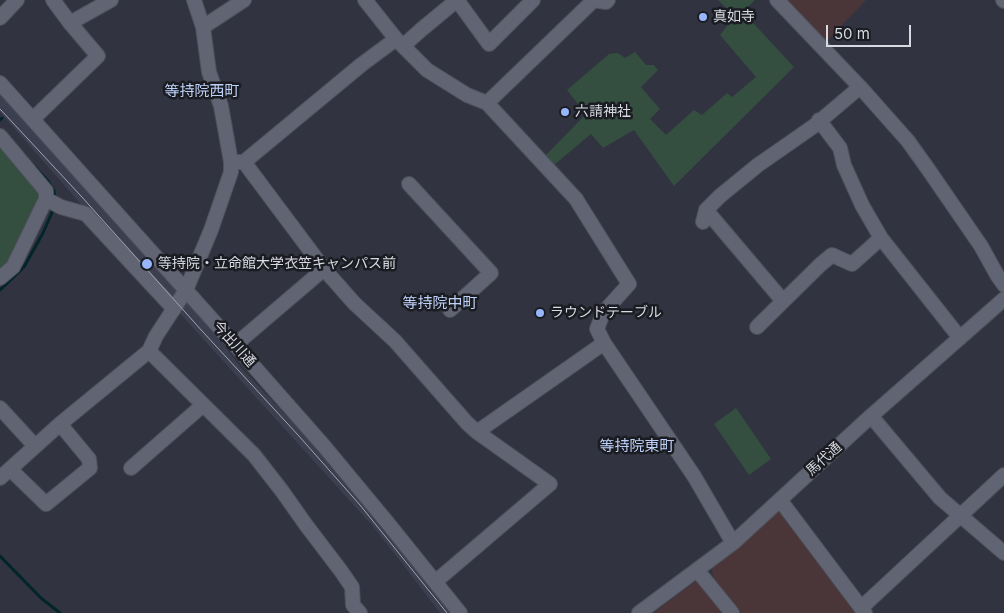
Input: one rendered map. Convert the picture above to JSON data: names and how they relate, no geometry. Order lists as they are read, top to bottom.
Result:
{
  "streets": {
    "street": ["今出川通", "馬代通"]
  },
  "districts": ["等持院西町", "等持院中町", "等持院東町"],
  "places": [
    "真如寺",
    "六請神社",
    "等持院・立命館大学衣笠キャンパス前",
    "ラウンドテーブル"
  ],
  "scale_bar": "50 m"
}
